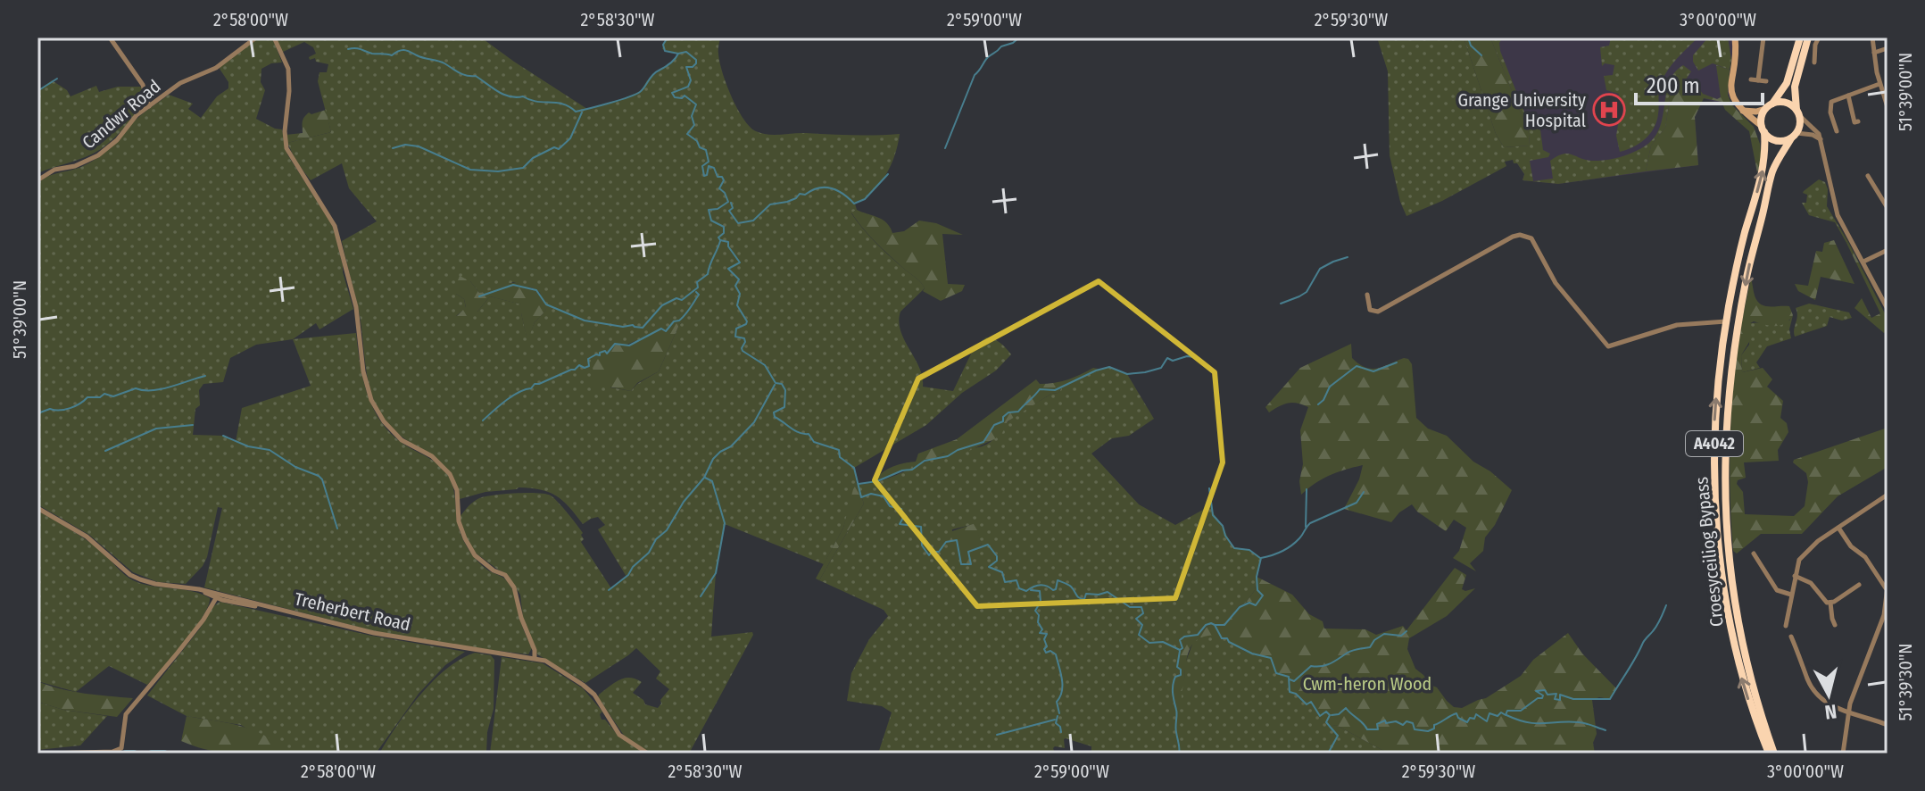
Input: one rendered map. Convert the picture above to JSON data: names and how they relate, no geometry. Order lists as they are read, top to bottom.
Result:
{
  "streets": {
    "highway": ["A4042", "Croesyceiliog Bypass"],
    "street": ["Candwr Road", "Treherbert Road"]
  },
  "parks": ["Cwm-heron Wood"],
  "places": {
    "hospital": ["Grange University Hospital"]
  },
  "scale_bar": "200 m",
  "north": "bottom",
  "coordinates": [
    "2°58'00\"W",
    "2°58'30\"W",
    "2°59'00\"W",
    "2°59'30\"W",
    "3°00'00\"W",
    "51°39'00\"N",
    "51°39'30\"N"
  ]
}
